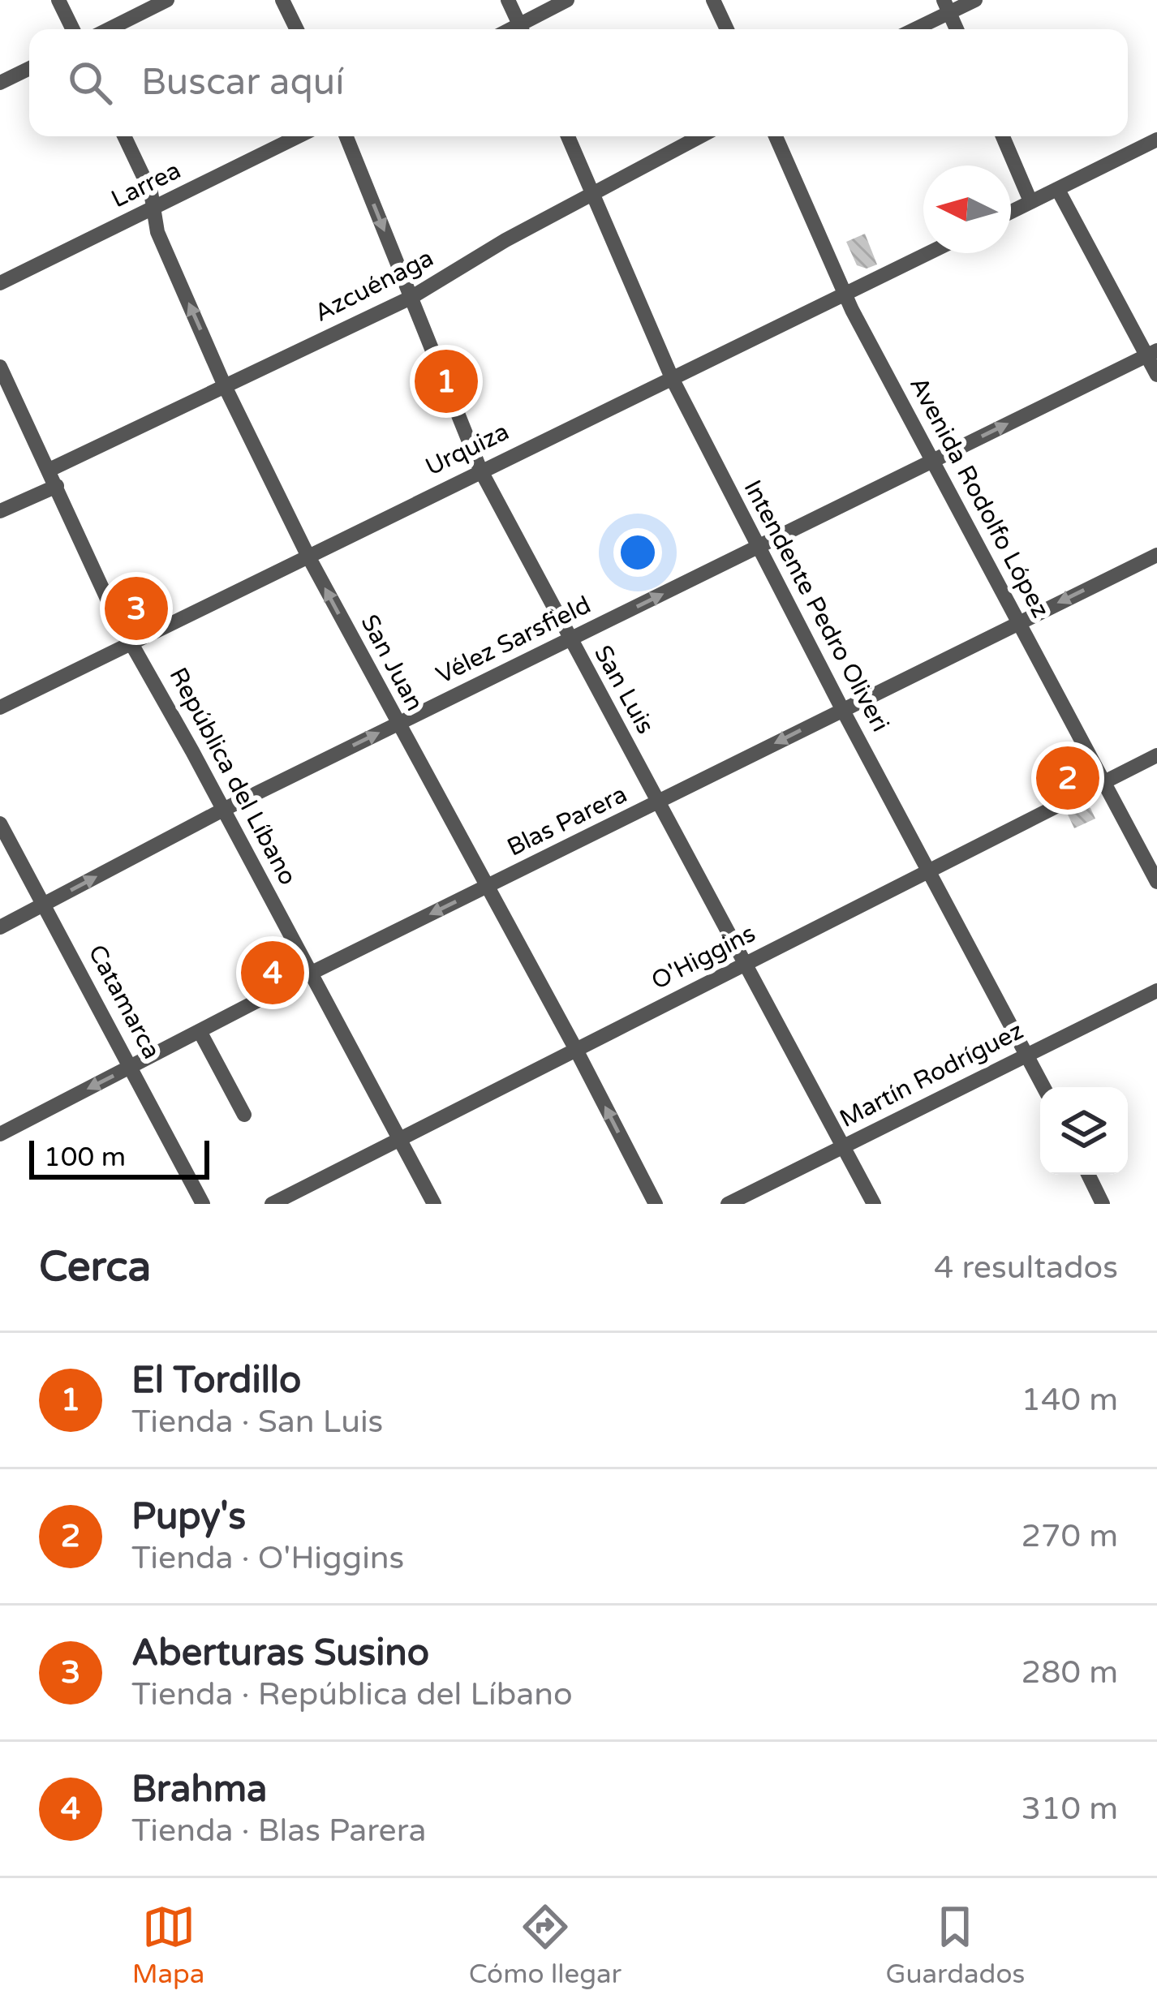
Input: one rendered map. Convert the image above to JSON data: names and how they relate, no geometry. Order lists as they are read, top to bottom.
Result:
{
  "streets": {
    "street": [
      "Larrea",
      "Azcuénaga",
      "Urquiza",
      "Avenida Rodolfo López",
      "Intendente Pedro Oliveri",
      "Vélez Sarsfield",
      "San Juan",
      "San Luis",
      "República del Líbano",
      "Blas Parera",
      "O'Higgins",
      "Catamarca",
      "Martín Rodríguez"
    ]
  },
  "crossings": [
    ["Larrea", "San Juan"],
    ["Azcuénaga", "Intendente Pedro Oliveri"],
    ["Azcuénaga", "San Juan"],
    ["Azcuénaga", "San Luis"],
    ["Azcuénaga", "República del Líbano"],
    ["Urquiza", "Avenida Rodolfo López"],
    ["Urquiza", "Intendente Pedro Oliveri"],
    ["Urquiza", "San Juan"],
    ["Urquiza", "San Luis"],
    ["Urquiza", "República del Líbano"],
    ["Avenida Rodolfo López", "Vélez Sarsfield"],
    ["Avenida Rodolfo López", "Blas Parera"],
    ["Avenida Rodolfo López", "O'Higgins"],
    ["Intendente Pedro Oliveri", "Vélez Sarsfield"],
    ["Intendente Pedro Oliveri", "Blas Parera"],
    ["Intendente Pedro Oliveri", "O'Higgins"],
    ["Intendente Pedro Oliveri", "Martín Rodríguez"],
    ["Vélez Sarsfield", "San Juan"],
    ["Vélez Sarsfield", "San Luis"],
    ["Vélez Sarsfield", "República del Líbano"],
    ["Vélez Sarsfield", "Catamarca"],
    ["San Juan", "Blas Parera"],
    ["San Juan", "O'Higgins"],
    ["San Luis", "Blas Parera"],
    ["San Luis", "O'Higgins"],
    ["San Luis", "Martín Rodríguez"],
    ["República del Líbano", "Blas Parera"],
    ["República del Líbano", "O'Higgins"],
    ["Blas Parera", "Catamarca"]
  ],
  "one_way": ["Vélez Sarsfield", "San Juan", "Blas Parera"],
  "scale_bar": "100 m",
  "north": "left",
  "page": {
    "search": "Buscar aquí",
    "pins": [
      "1",
      "3",
      "2",
      "4"
    ],
    "scale": "100 m",
    "heading": ["Cerca", "4 resultados"],
    "list": [
      {
        "mark": "1",
        "name": "El Tordillo",
        "note": "Tienda · San Luis",
        "value": "140 m"
      },
      {
        "mark": "2",
        "name": "Pupy's",
        "note": "Tienda · O'Higgins",
        "value": "270 m"
      },
      {
        "mark": "3",
        "name": "Aberturas Susino",
        "note": "Tienda · República del Líbano",
        "value": "280 m"
      },
      {
        "mark": "4",
        "name": "Brahma",
        "note": "Tienda · Blas Parera",
        "value": "310 m"
      }
    ],
    "nav": ["Mapa", "Cómo llegar", "Guardados"]
  }
}
